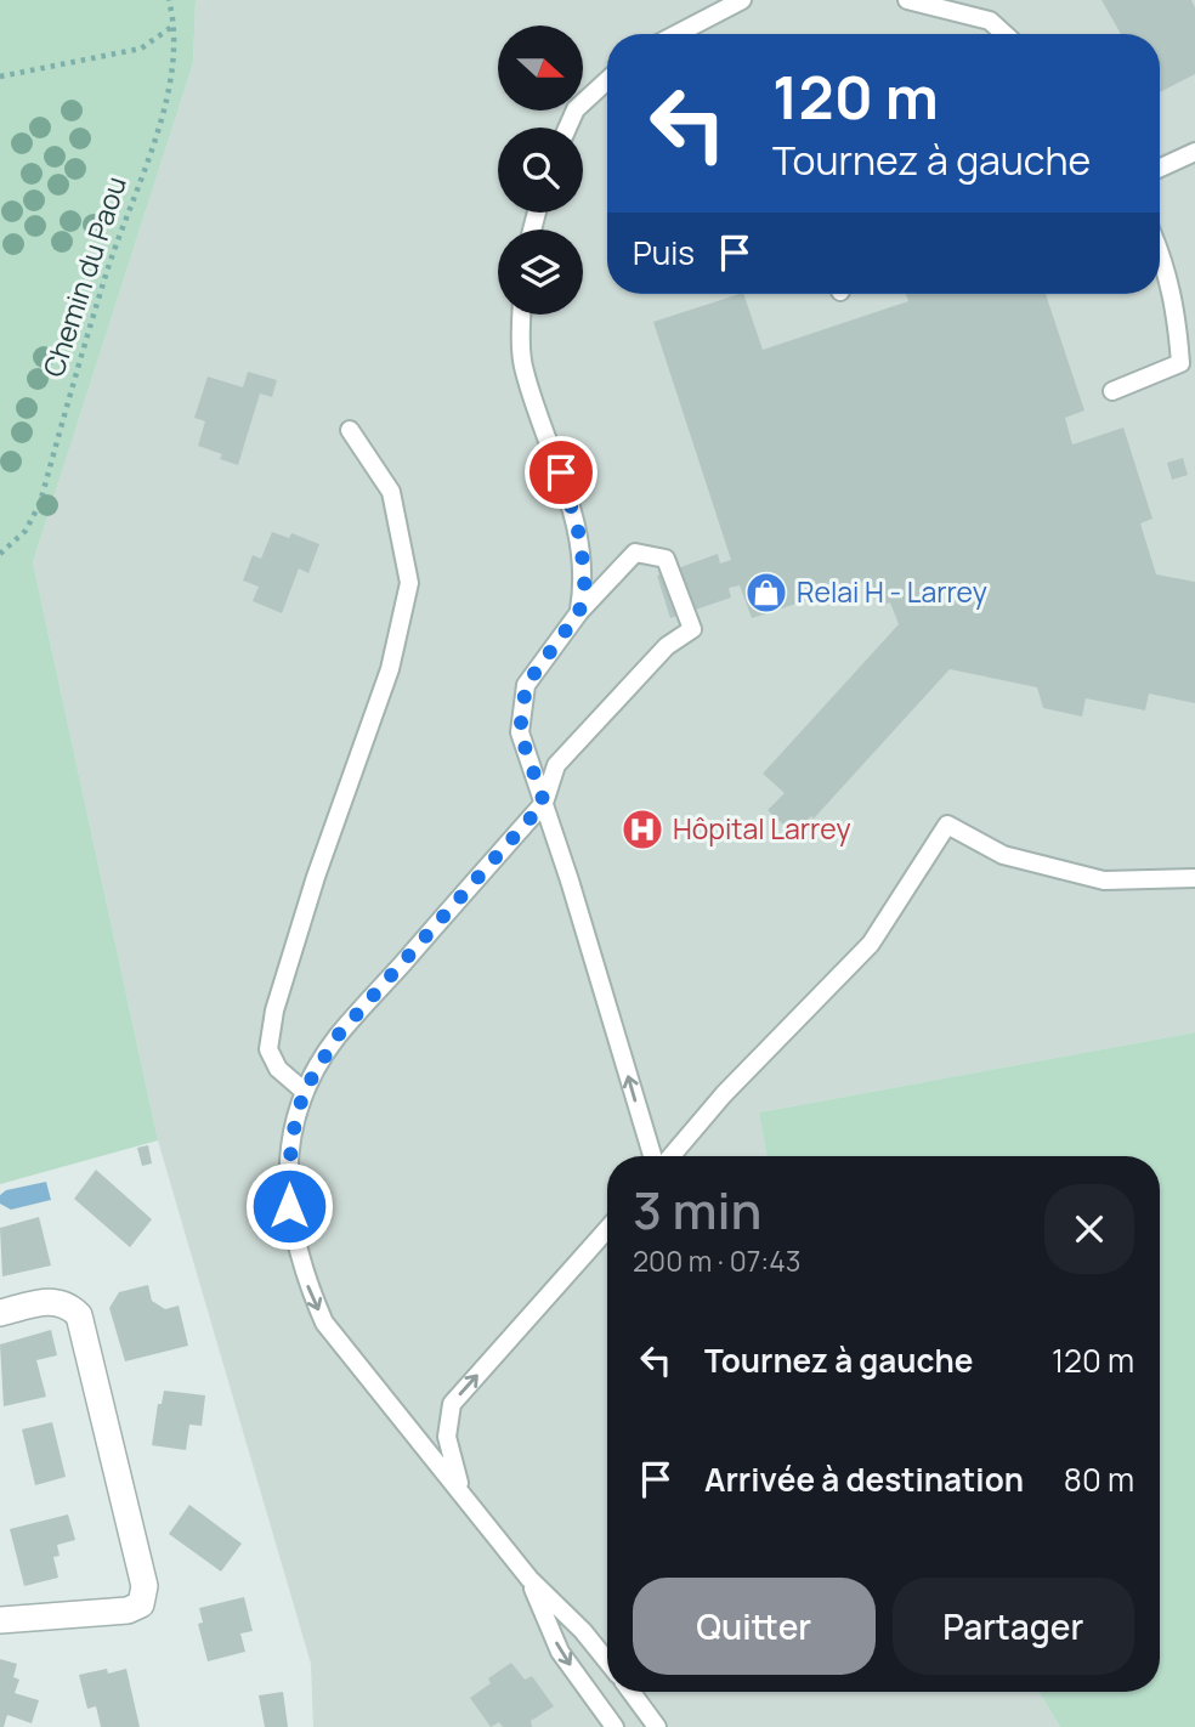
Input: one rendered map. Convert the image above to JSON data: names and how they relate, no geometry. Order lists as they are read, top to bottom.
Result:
{
  "streets": {
    "path": ["Chemin du Paou"]
  },
  "places": {
    "shop": ["Relai H - Larrey"],
    "hospital": ["Hôpital Larrey"]
  },
  "north": "right",
  "page": {
    "turn": ["120 m", "Tournez à gauche"],
    "then": "Puis",
    "heading": ["3 min", "200 m · 07:43"],
    "list": [
      {
        "name": "Tournez à gauche",
        "value": "120 m"
      },
      {
        "name": "Arrivée à destination",
        "value": "80 m"
      }
    ],
    "buttons": ["Quitter", "Partager"]
  }
}
